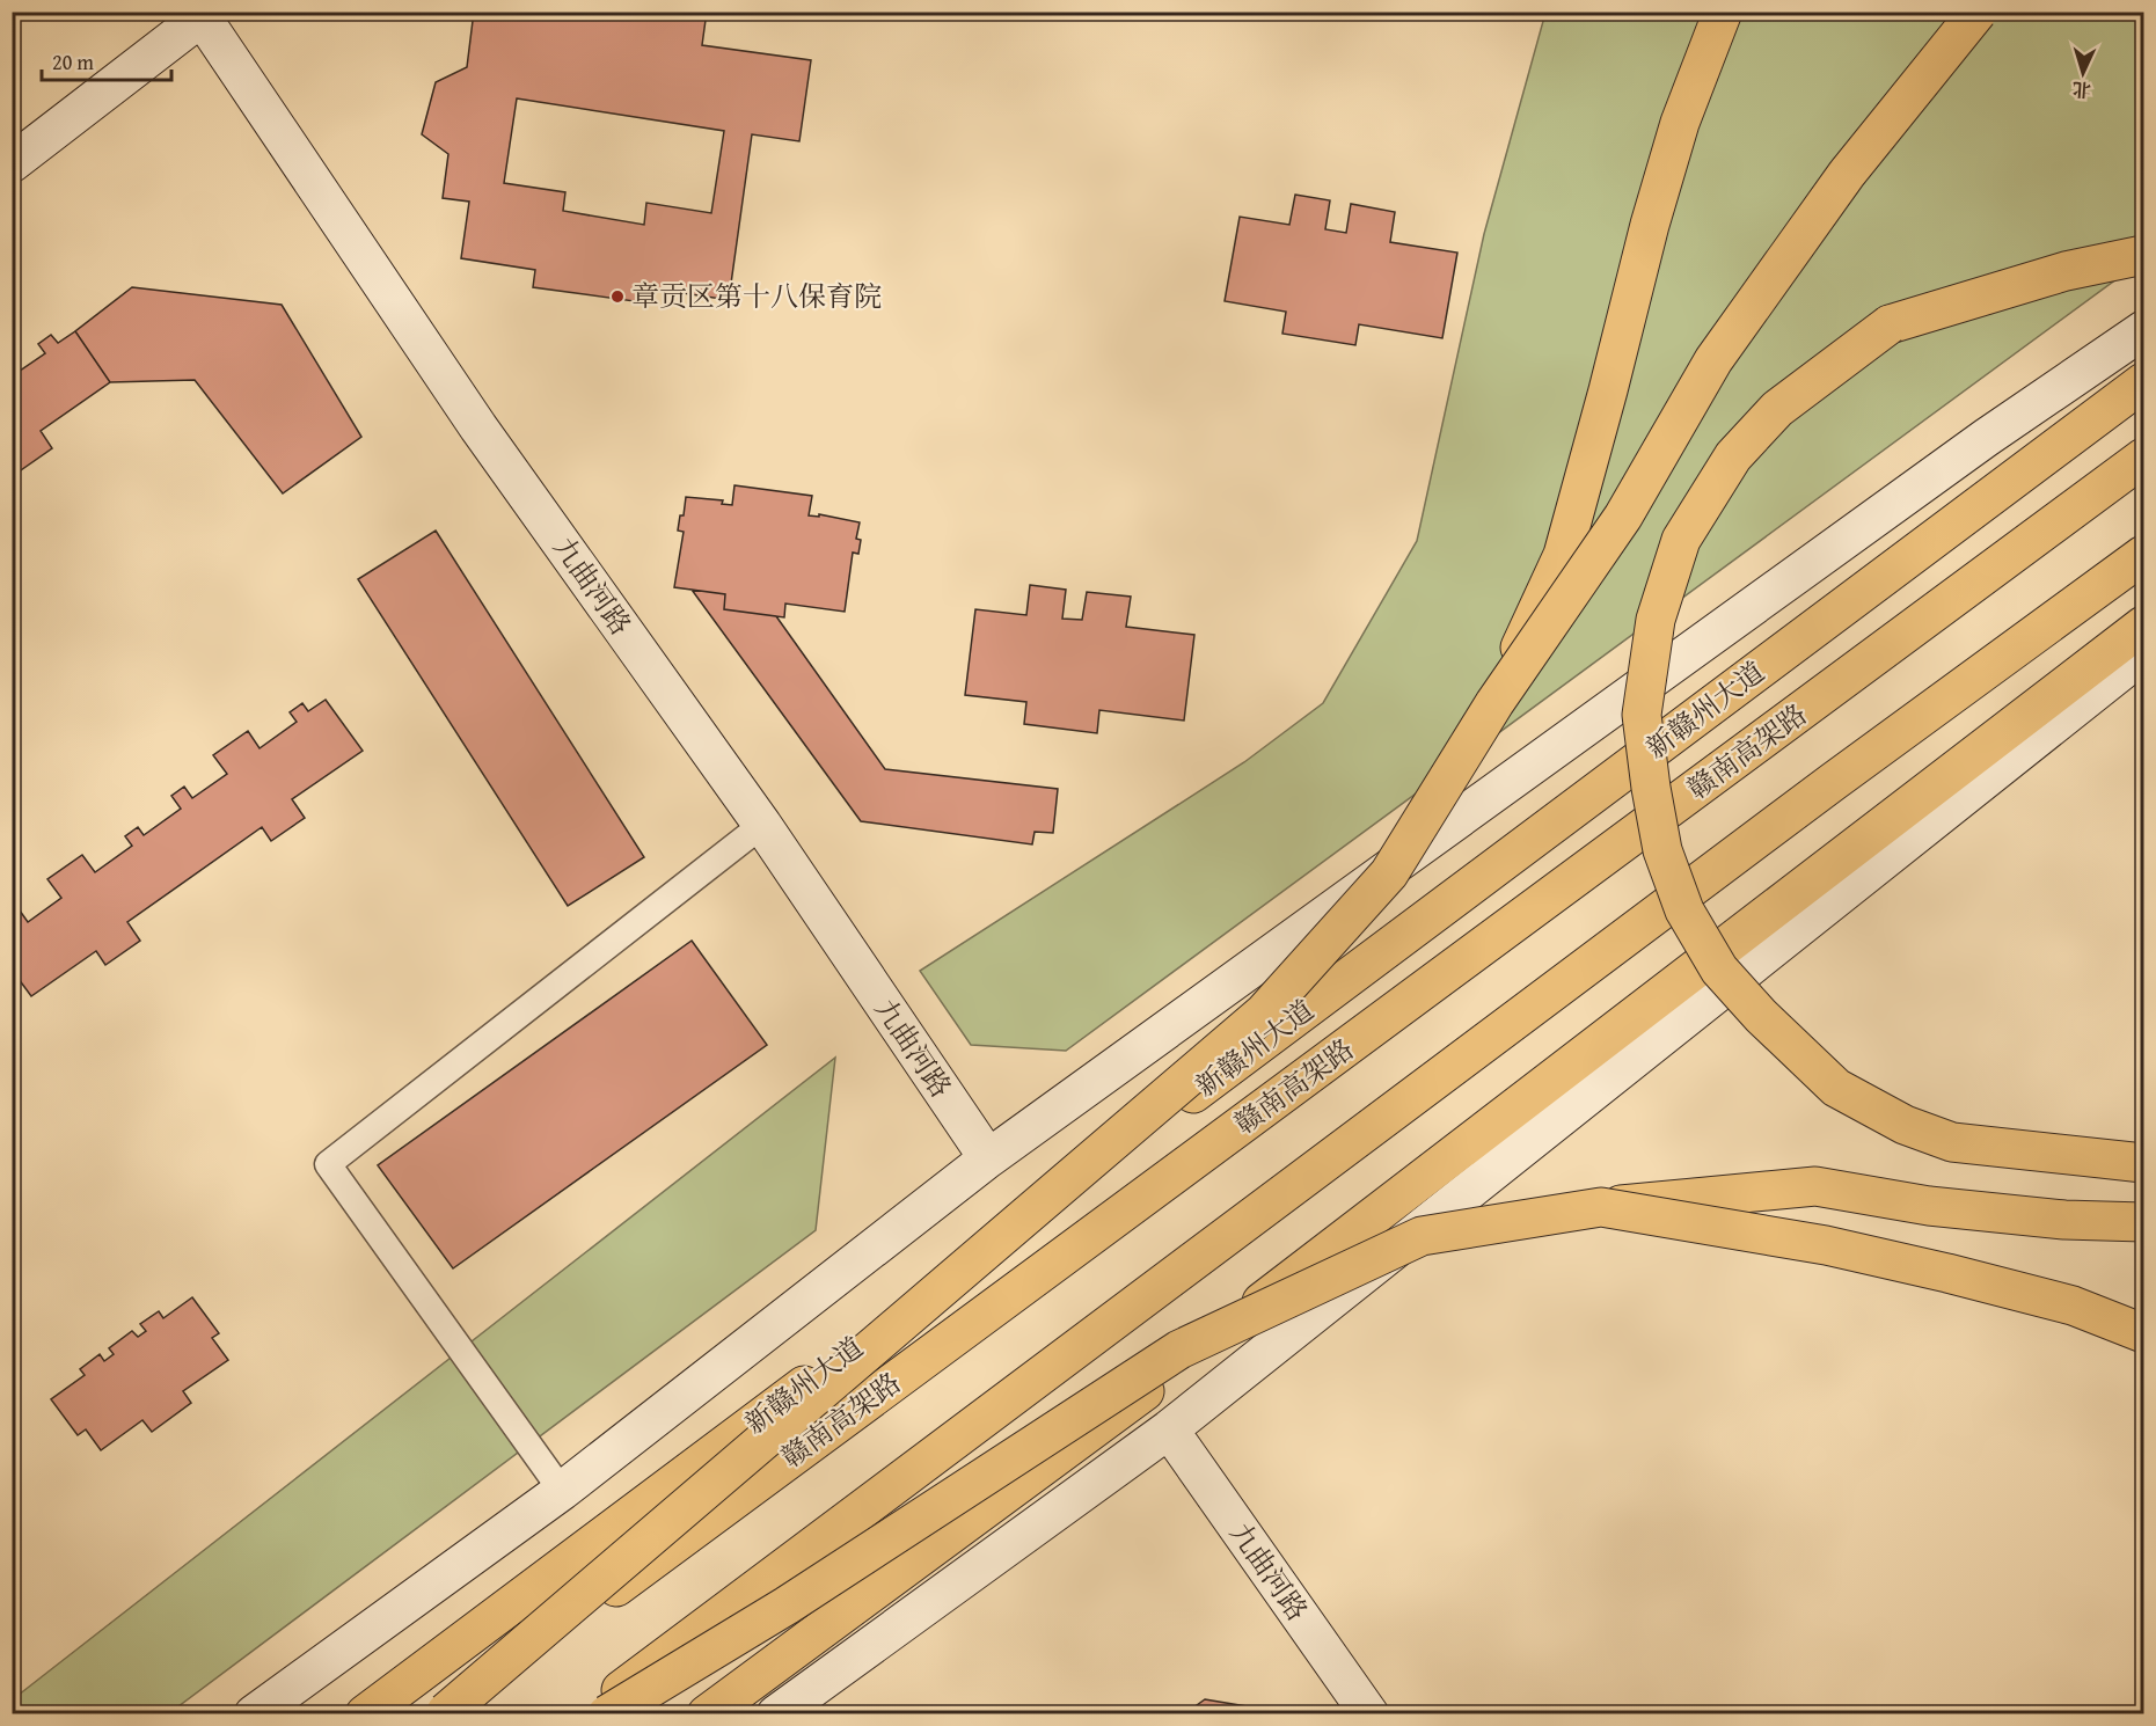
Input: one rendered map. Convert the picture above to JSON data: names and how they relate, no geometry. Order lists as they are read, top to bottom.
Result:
{
  "streets": {
    "main road": ["新赣州大道", "赣南高架路"],
    "street": ["九曲河路"]
  },
  "places": ["章贡区第十八保育院"],
  "scale_bar": "20 m",
  "north": "bottom"
}
